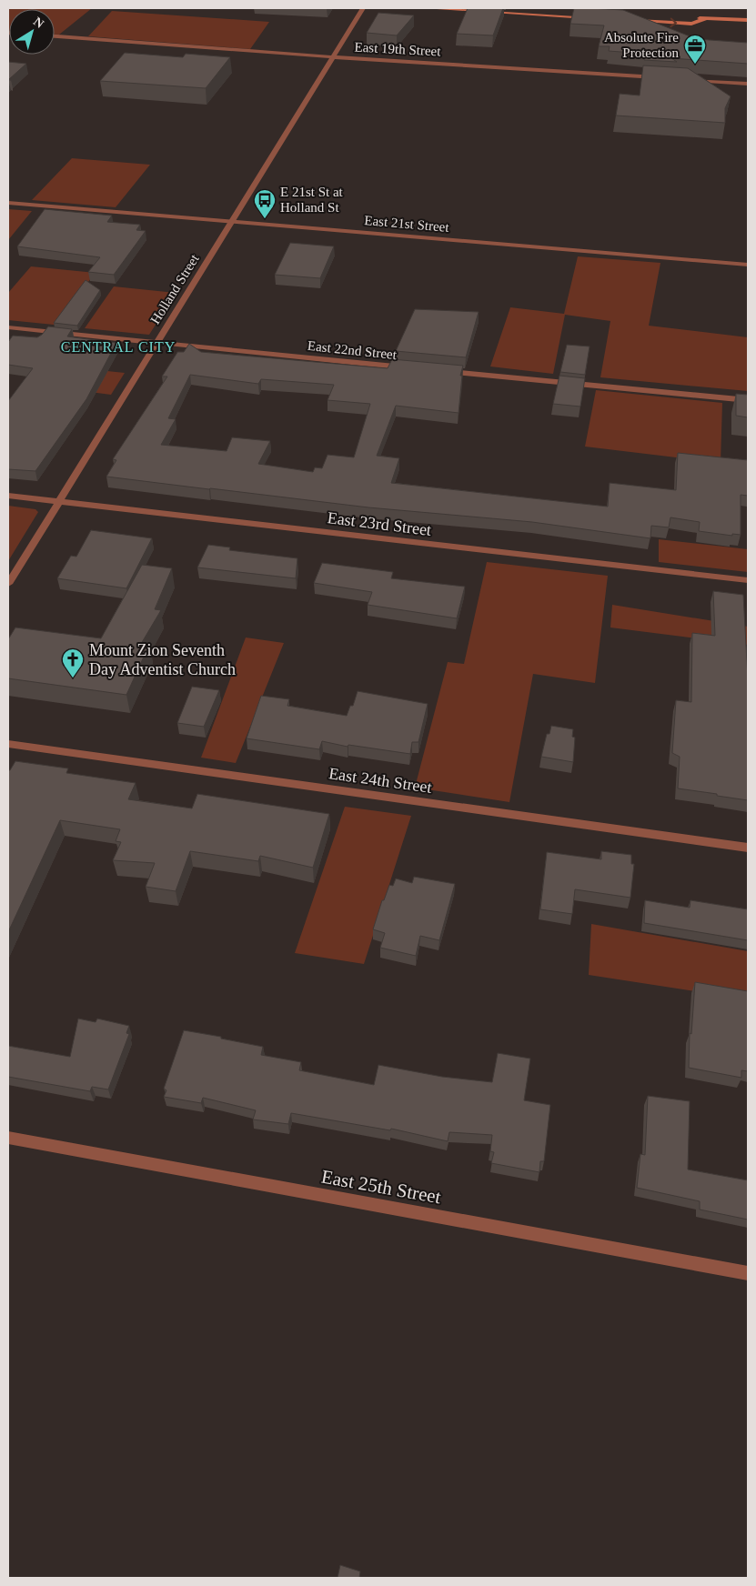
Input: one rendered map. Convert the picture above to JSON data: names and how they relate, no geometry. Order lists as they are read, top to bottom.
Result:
{
  "streets": {
    "street": [
      "East 19th Street",
      "East 21st Street",
      "Holland Street",
      "East 22nd Street",
      "East 23rd Street",
      "East 24th Street",
      "East 25th Street"
    ]
  },
  "crossings": [
    ["East 19th Street", "Holland Street"],
    ["East 21st Street", "Holland Street"],
    ["Holland Street", "East 22nd Street"],
    ["Holland Street", "East 23rd Street"]
  ],
  "districts": ["CENTRAL CITY"],
  "places": {
    "office": ["Absolute Fire Protection"],
    "bus stop": ["E 21st St at Holland St"],
    "church": ["Mount Zion Seventh Day Adventist Church"]
  },
  "north": "top right"
}
